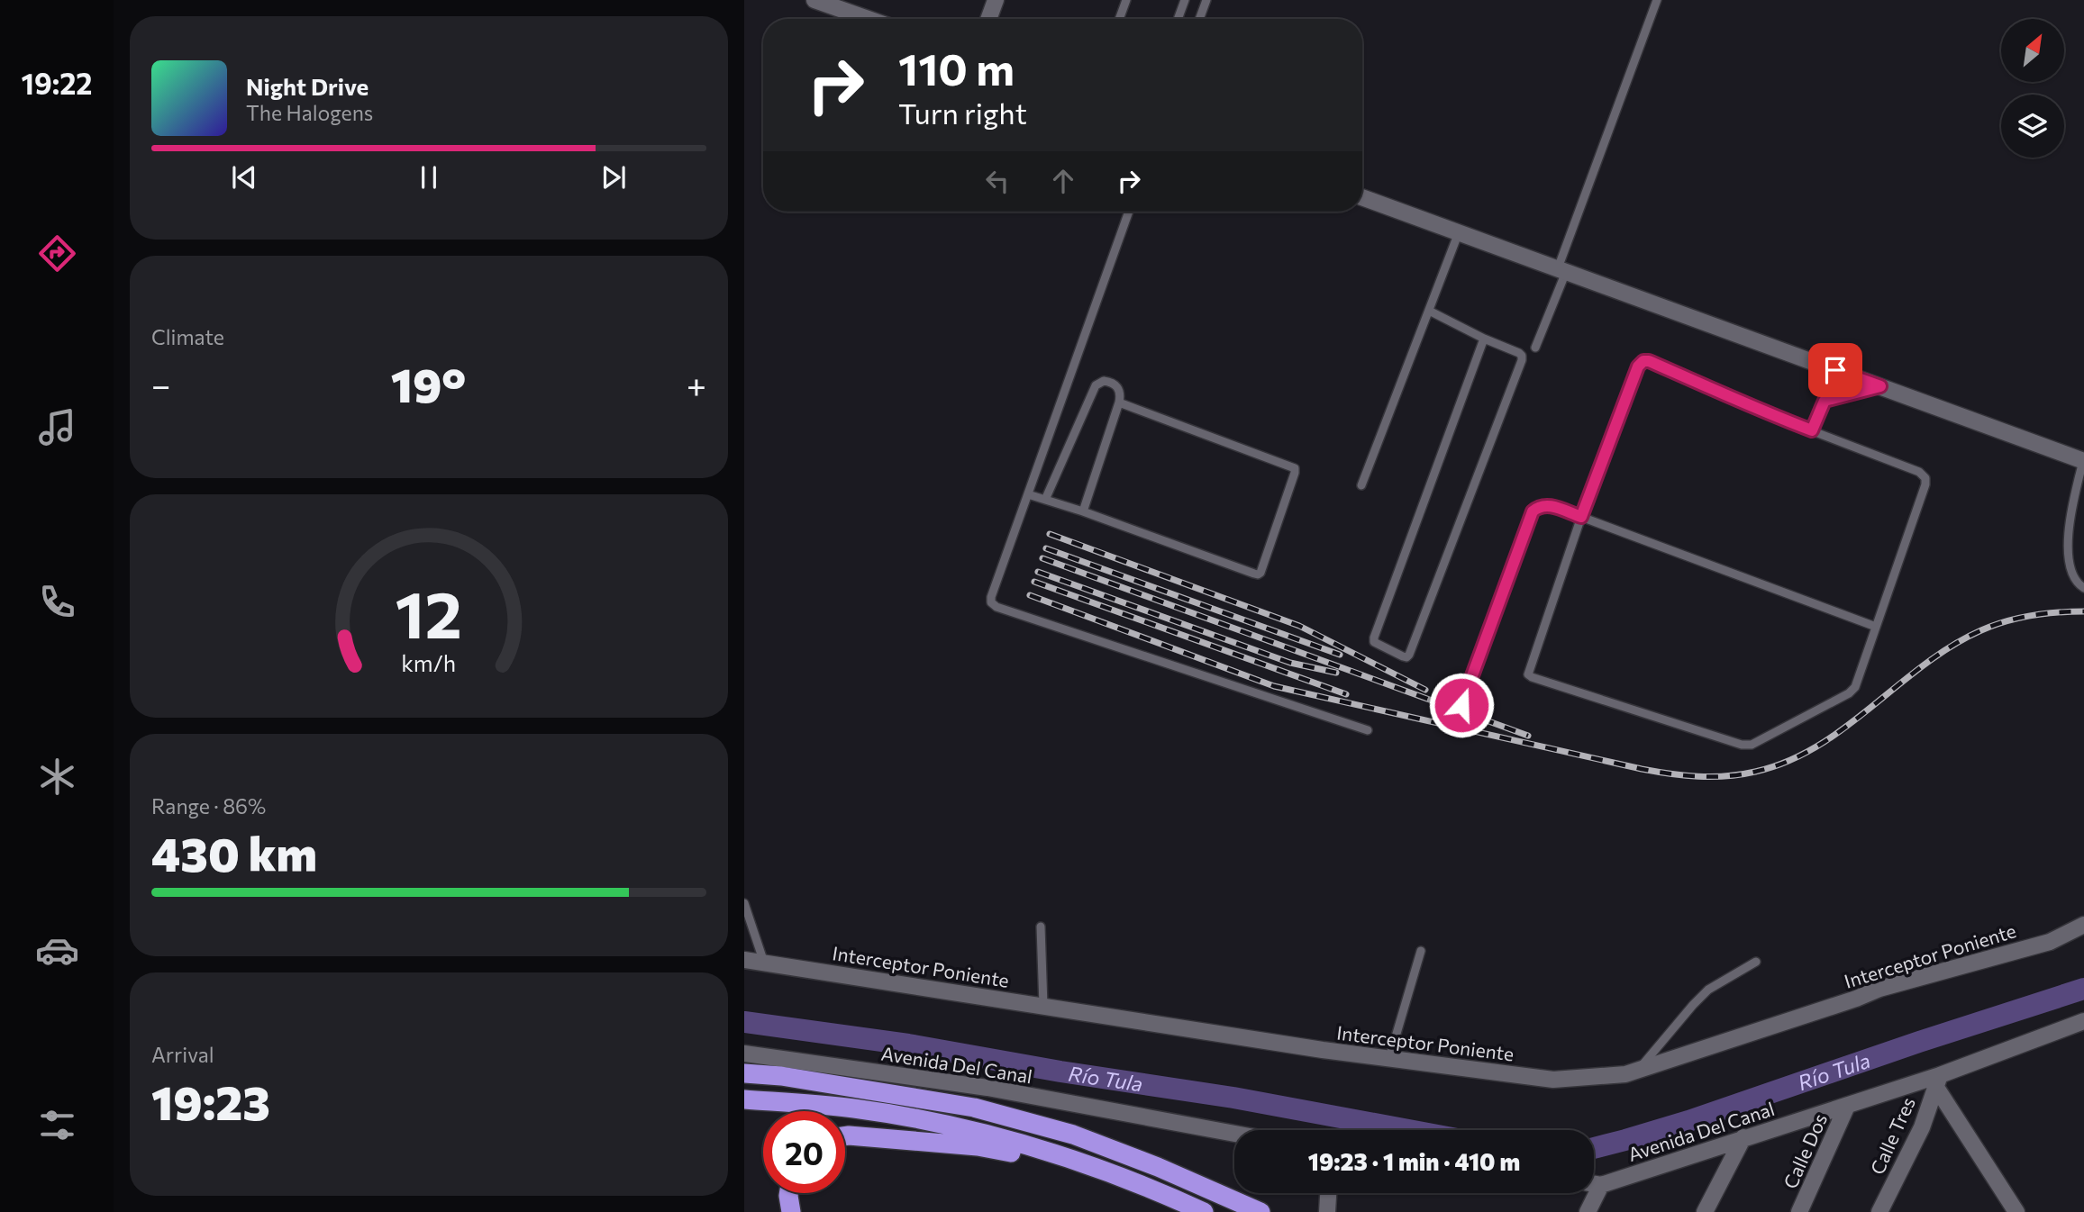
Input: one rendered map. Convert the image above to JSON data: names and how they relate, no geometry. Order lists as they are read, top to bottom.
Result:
{
  "streets": {
    "street": [
      "Interceptor Poniente",
      "Avenida Del Canal",
      "Calle Tres",
      "Calle Dos"
    ]
  },
  "crossings": [
    ["Avenida Del Canal", "Calle Tres"],
    ["Avenida Del Canal", "Calle Dos"]
  ],
  "water": ["Río Tula"],
  "north": "top right",
  "page": {
    "tabs": "19:22",
    "turn": ["110 m", "Turn right"],
    "song": ["Night Drive", "The Halogens"],
    "tile": [
      "Climate",
      ["Range · 86%", "430 km"],
      ["Arrival", "19:23"]
    ],
    "heat": ["−", "19°", "+"],
    "limit": "20",
    "trip": "19:23 · 1 min · 410 m",
    "gauge": ["12", "km/h"]
  }
}
